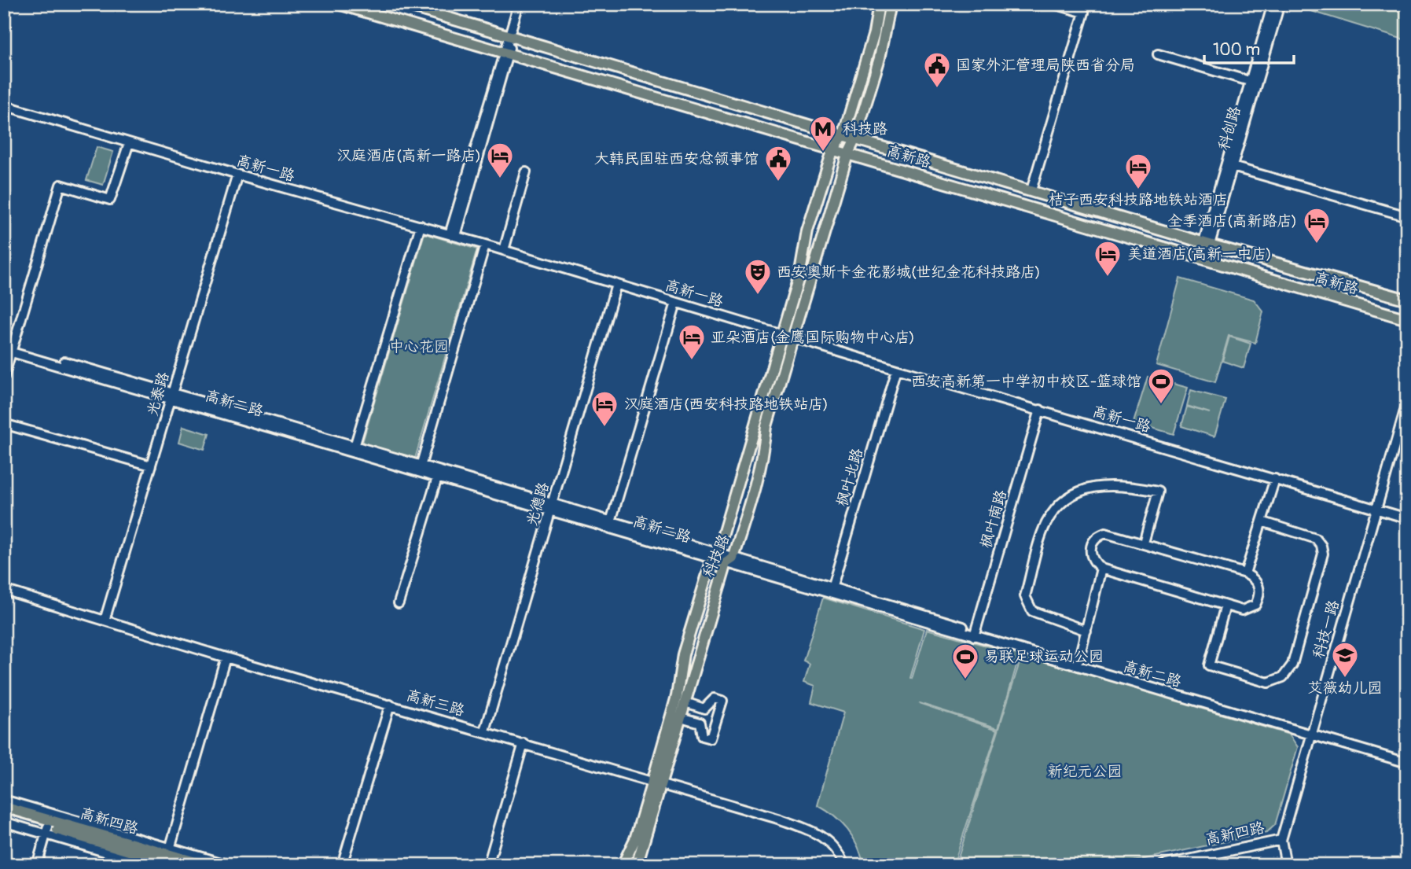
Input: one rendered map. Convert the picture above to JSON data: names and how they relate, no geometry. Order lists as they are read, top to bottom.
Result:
{
  "streets": {
    "main road": ["高新路", "科技路", "高新四路"],
    "street": [
      "科创路",
      "高新一路",
      "光泰路",
      "高新二路",
      "枫叶北路",
      "光德路",
      "枫叶南路",
      "科技一路",
      "高新三路"
    ]
  },
  "crossings": [
    ["科创路", "高新路"],
    ["高新路", "科技路"],
    ["高新一路", "光泰路"],
    ["高新一路", "枫叶北路"],
    ["高新一路", "光德路"],
    ["高新一路", "枫叶南路"],
    ["高新一路", "科技路"],
    ["高新一路", "科技一路"],
    ["光泰路", "高新二路"],
    ["光泰路", "高新三路"],
    ["高新二路", "枫叶北路"],
    ["高新二路", "光德路"],
    ["高新二路", "枫叶南路"],
    ["高新二路", "科技路"],
    ["高新二路", "科技一路"],
    ["光德路", "高新三路"],
    ["科技路", "高新三路"],
    ["科技一路", "高新四路"]
  ],
  "parks": ["中心花园", "新纪元公园"],
  "places": {
    "public building": ["国家外汇管理局陕西省分局", "大韩民国驻西安总领事馆"],
    "metro station": ["科技路"],
    "hotel": [
      "汉庭酒店(高新一路店)",
      "桔子西安科技路地铁站酒店",
      "全季酒店(高新路店)",
      "美道酒店(高新一中店)",
      "亚朵酒店(金鹰国际购物中心店)",
      "汉庭酒店(西安科技路地铁站店)"
    ],
    "theatre": ["西安奥斯卡金花影城(世纪金花科技路店)"],
    "sports": ["西安高新第一中学初中校区-篮球馆", "易联足球运动公园"],
    "school or university": ["艾薇幼儿园"]
  },
  "scale_bar": "100 m"
}
